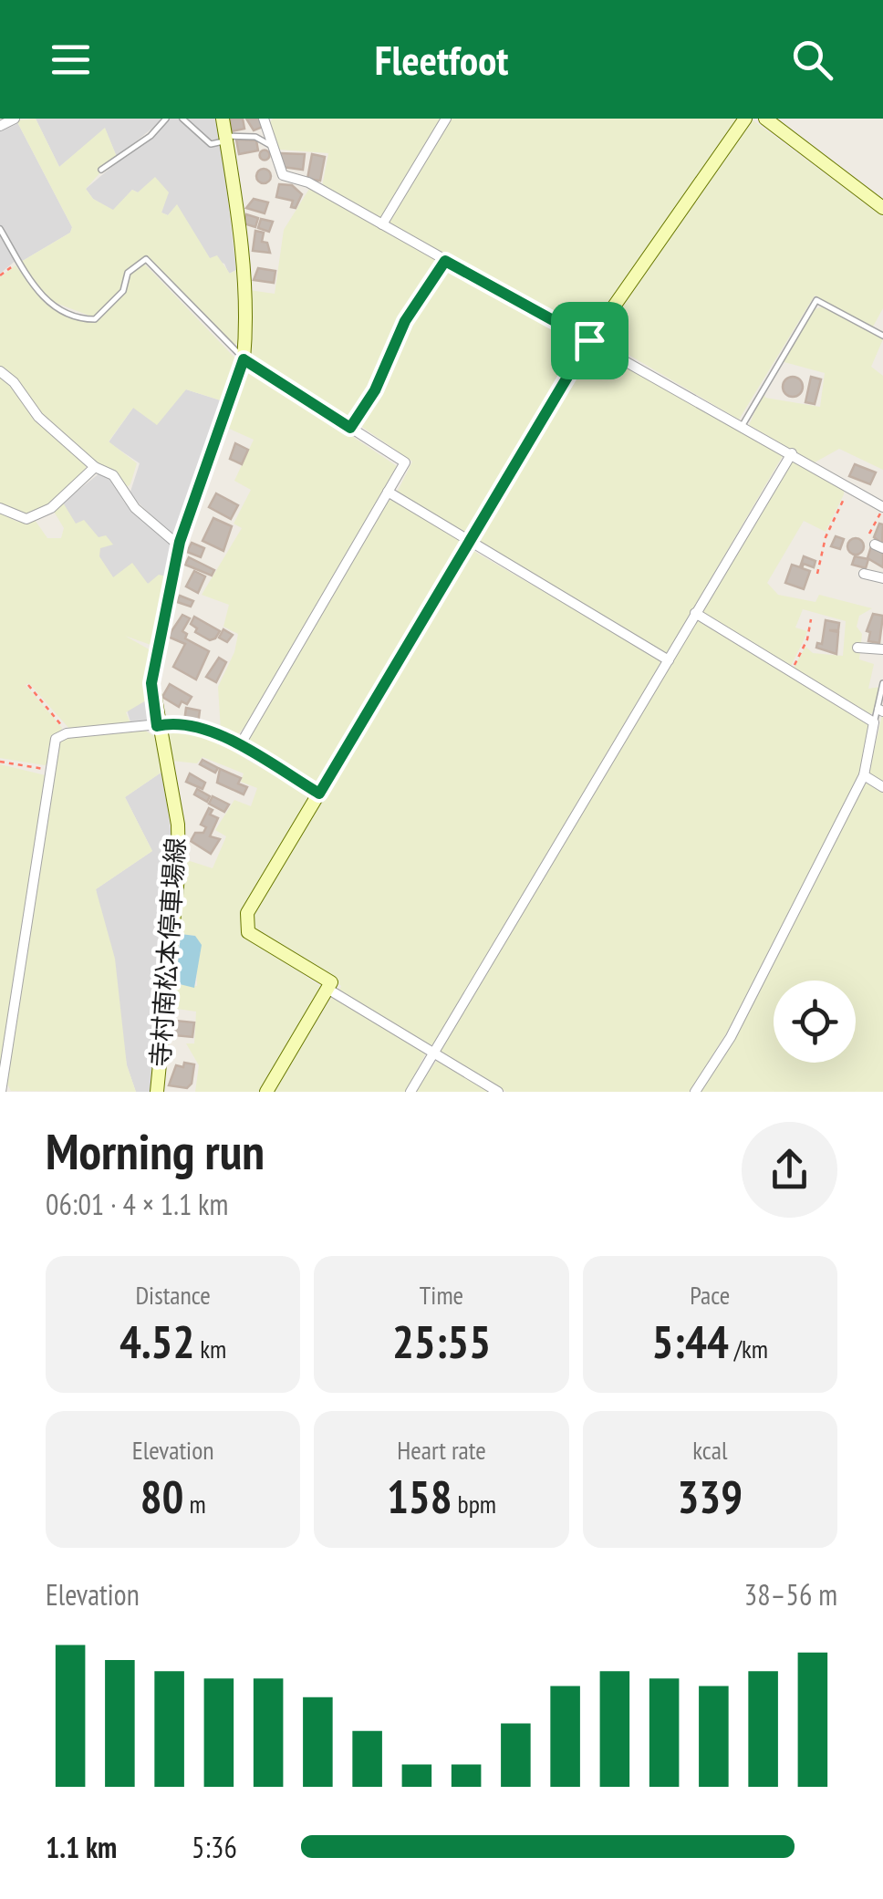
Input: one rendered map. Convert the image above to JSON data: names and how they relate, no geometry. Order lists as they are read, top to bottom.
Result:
{
  "streets": {
    "street": ["寺村南松本停車場線"]
  },
  "page": {
    "header": "Fleetfoot",
    "heading": ["Morning run", "06:01 · 4 × 1.1 km"],
    "stats": [
      ["Distance", "4.52 km"],
      ["Time", "25:55"],
      ["Pace", "5:44 /km"],
      ["Elevation", "80 m"],
      ["Heart rate", "158 bpm"],
      ["kcal", "339"]
    ],
    "chart": ["Elevation", "38–56 m"],
    "list": [
      {
        "name": "1.1 km",
        "note": "5:36"
      }
    ]
  }
}
